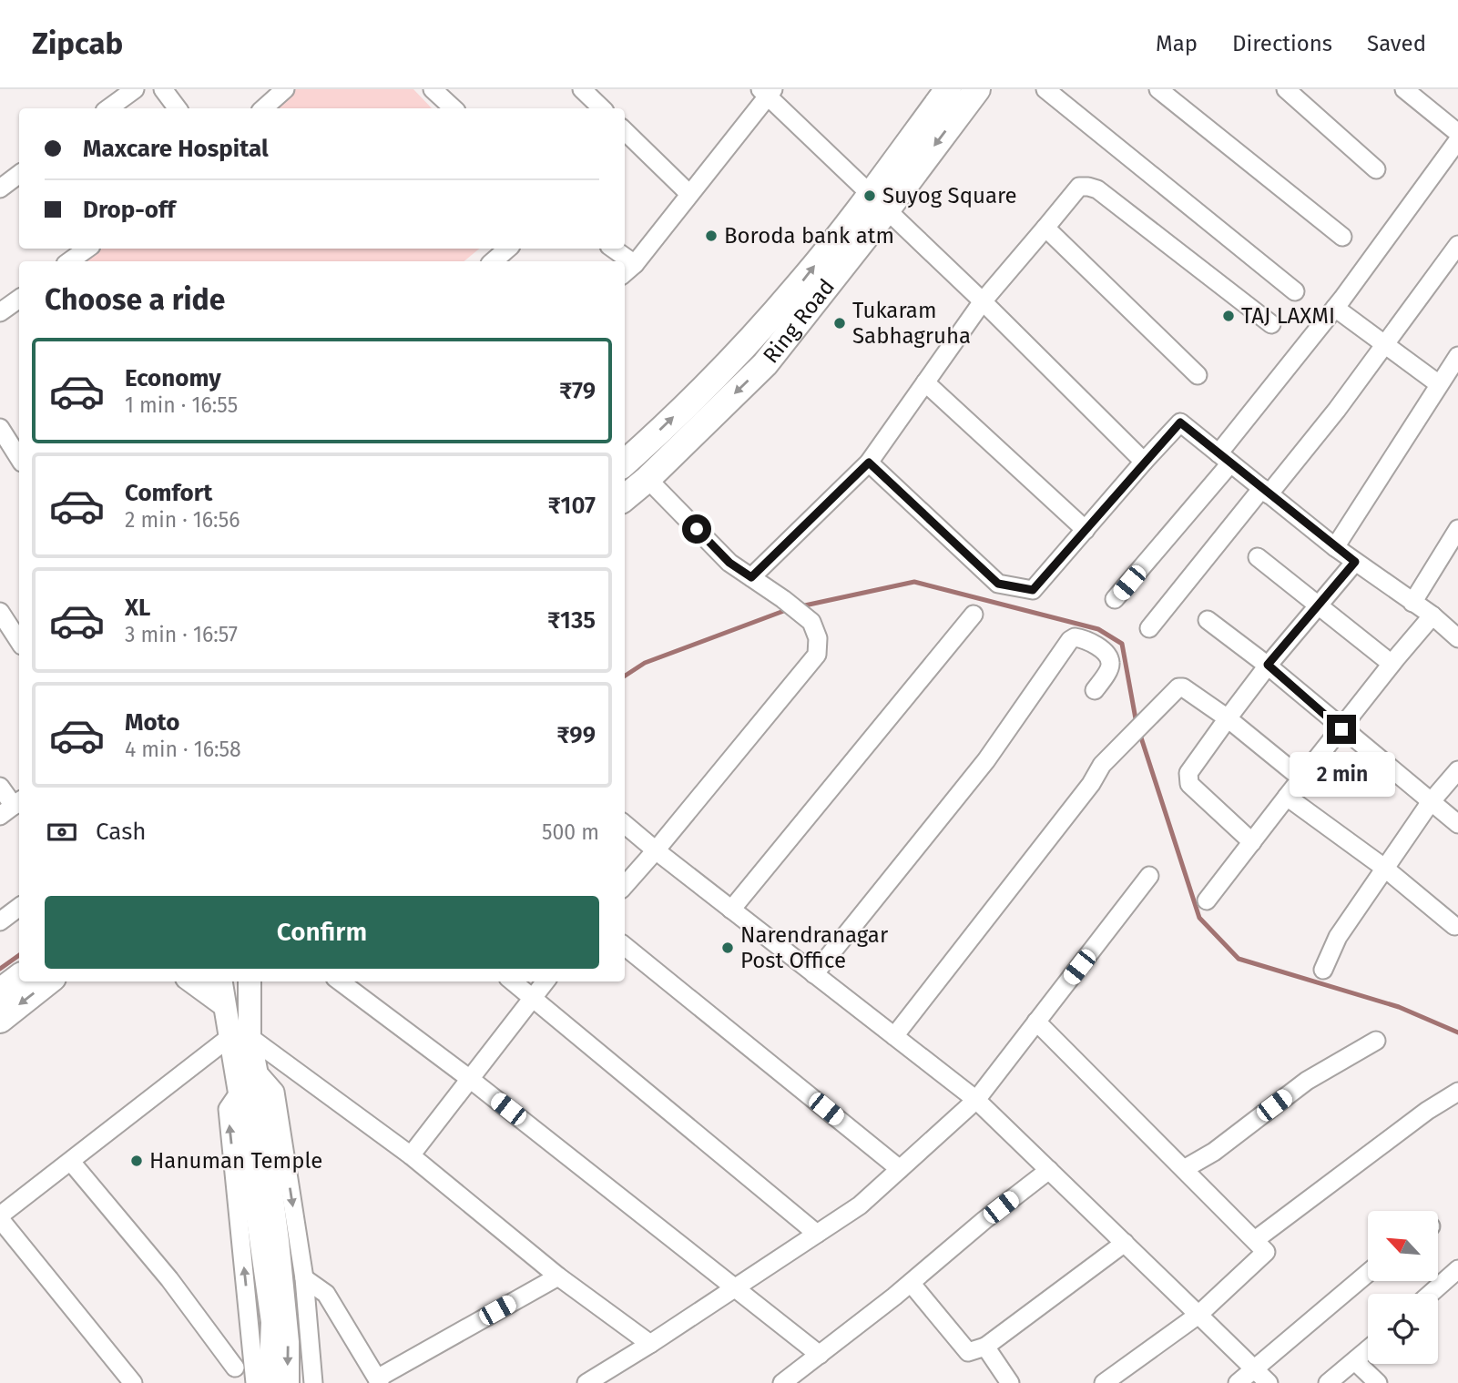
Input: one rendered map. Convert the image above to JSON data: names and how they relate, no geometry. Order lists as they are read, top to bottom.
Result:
{
  "streets": {
    "highway": ["Ring Road"]
  },
  "places": [
    "Suyog Square",
    "Boroda bank atm",
    "TAJ LAXMI",
    "Tukaram Sabhagruha",
    "Narendranagar Post Office",
    "Hanuman Temple"
  ],
  "north": "top left",
  "page": {
    "header": "Zipcab",
    "nav": ["Map", "Directions", "Saved"],
    "banner": ["Maxcare Hospital", "Drop-off"],
    "heading": "Choose a ride",
    "list": [
      {
        "name": "Economy",
        "note": "1 min · 16:55",
        "value": "₹79"
      },
      {
        "name": "Comfort",
        "note": "2 min · 16:56",
        "value": "₹107"
      },
      {
        "name": "XL",
        "note": "3 min · 16:57",
        "value": "₹135"
      },
      {
        "name": "Moto",
        "note": "4 min · 16:58",
        "value": "₹99"
      }
    ],
    "bubble": "2 min",
    "pay": ["Cash", "500 m"],
    "buttons": "Confirm"
  }
}
